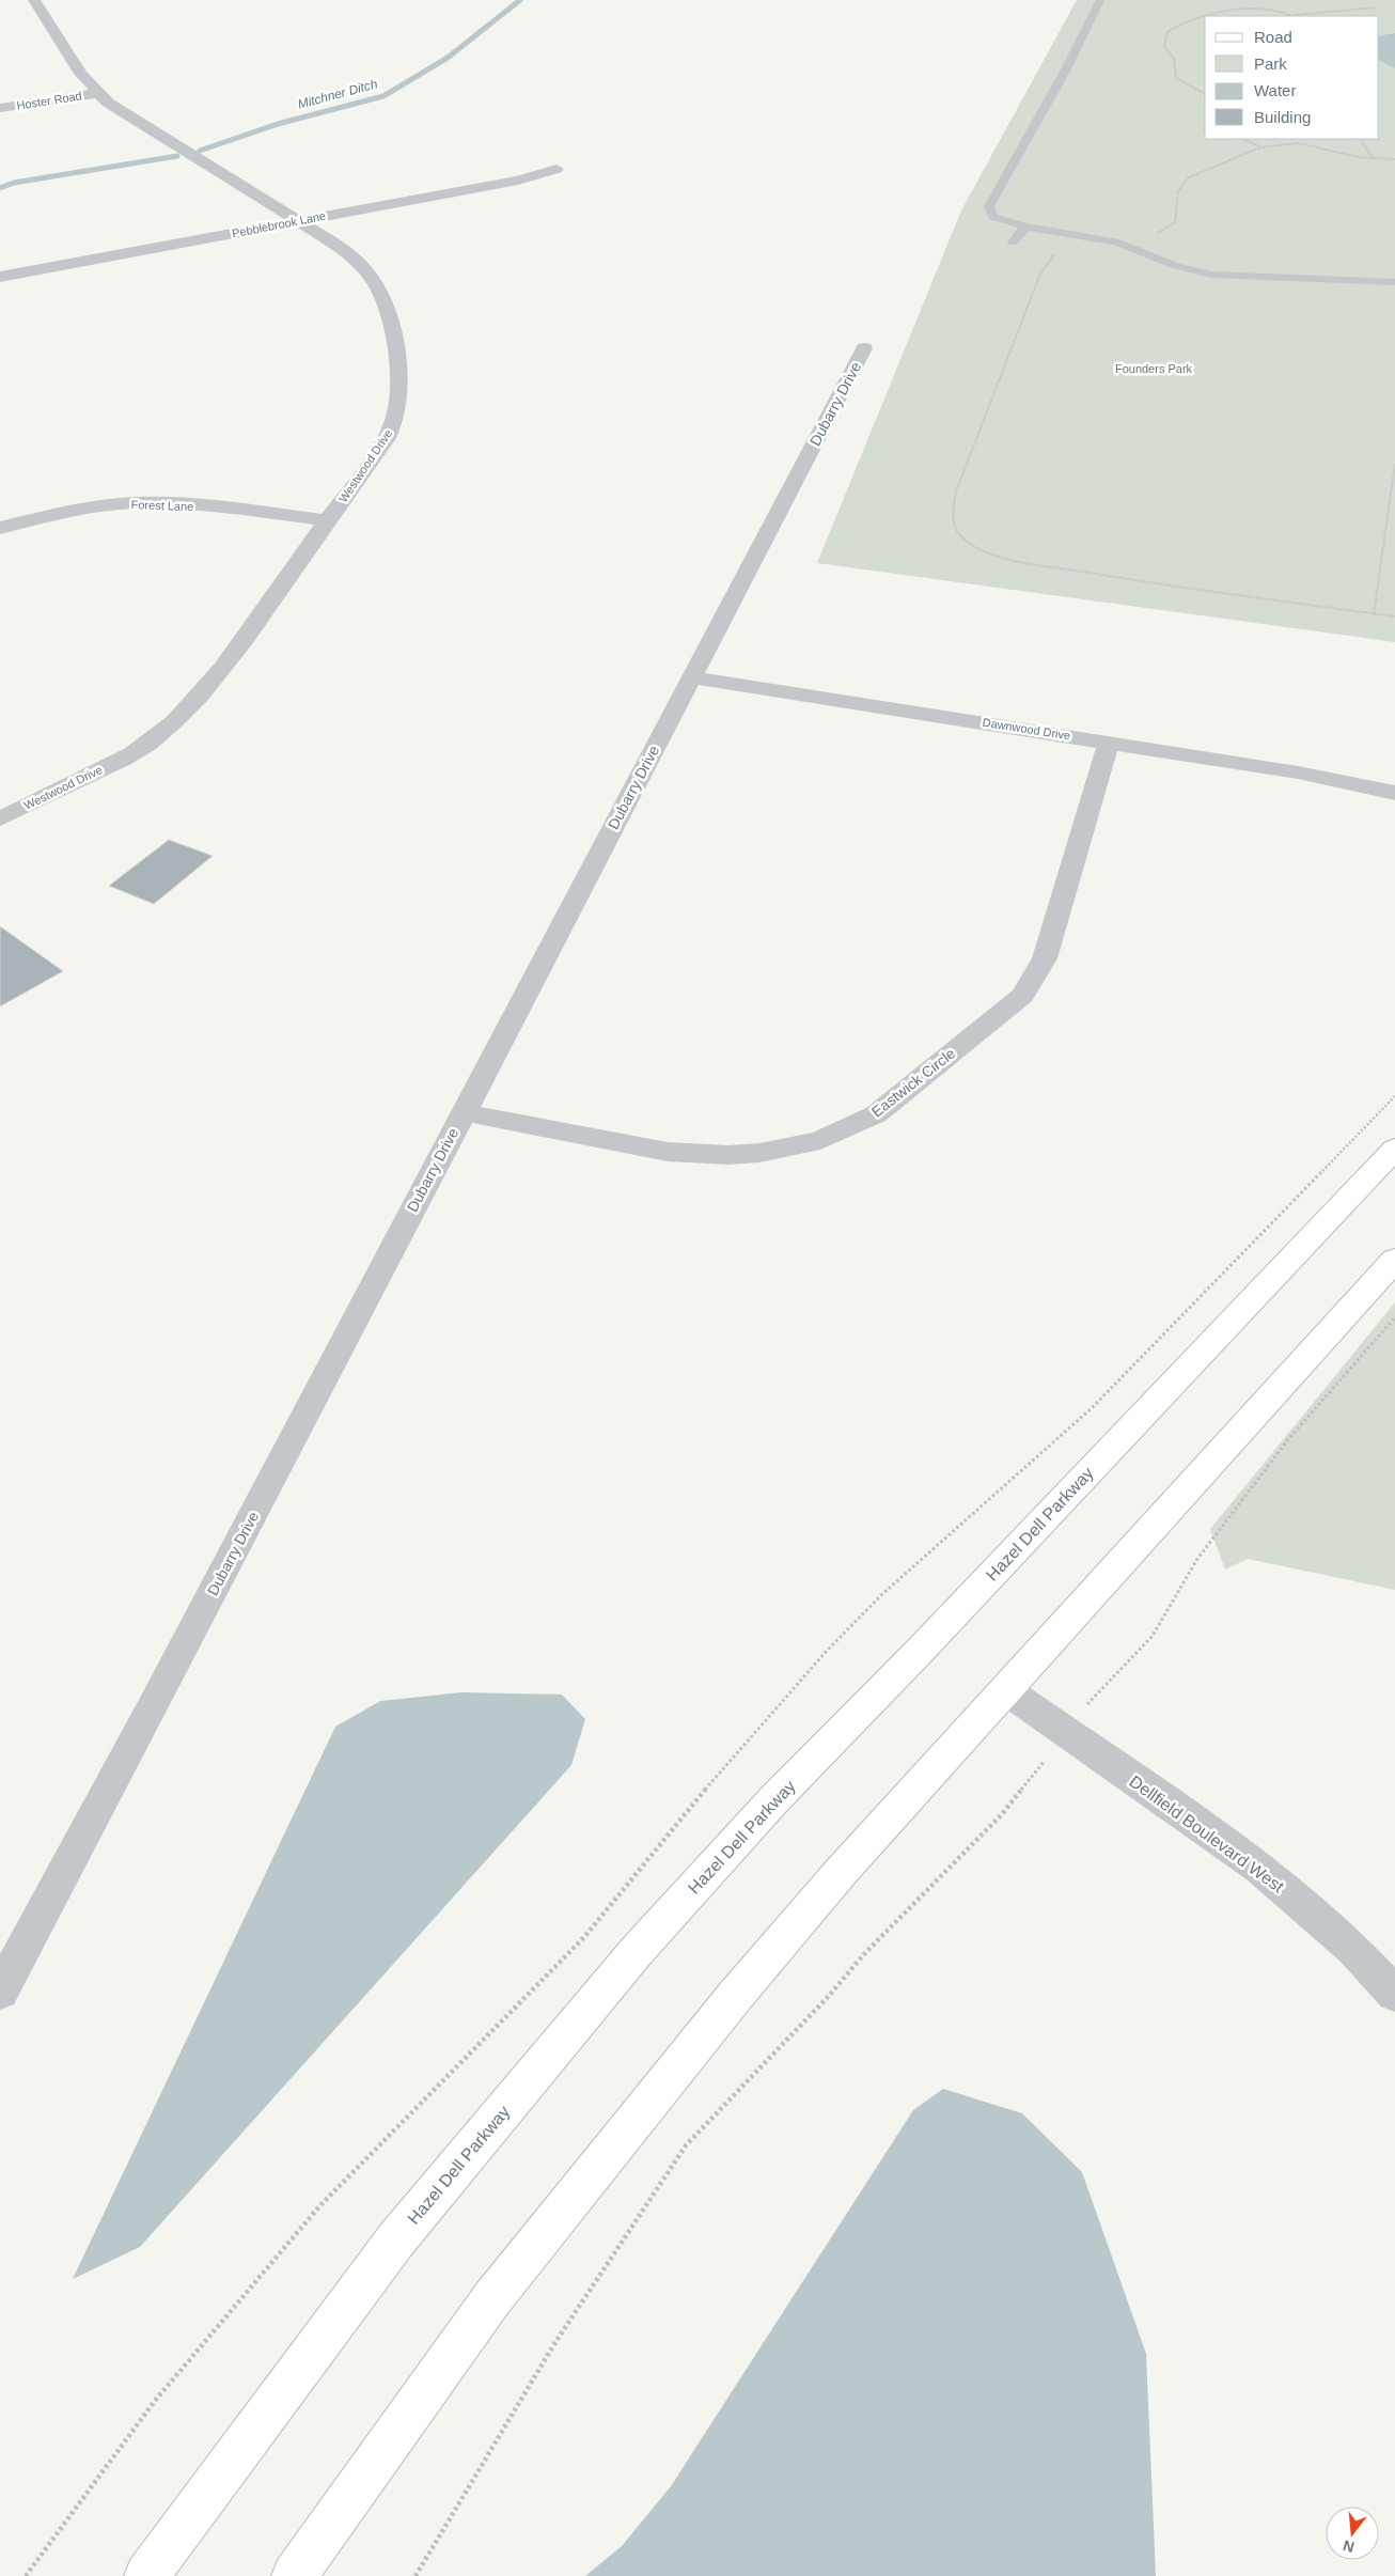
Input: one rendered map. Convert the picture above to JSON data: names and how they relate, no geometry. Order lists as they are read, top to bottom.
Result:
{
  "streets": {
    "main road": ["Hazel Dell Parkway"],
    "street": [
      "Hoster Road",
      "Pebblebrook Lane",
      "Dubarry Drive",
      "Westwood Drive",
      "Forest Lane",
      "Dawnwood Drive",
      "Eastwick Circle",
      "Dellfield Boulevard West"
    ]
  },
  "crossings": [
    ["Hoster Road", "Westwood Drive"],
    ["Pebblebrook Lane", "Westwood Drive"],
    ["Dubarry Drive", "Dawnwood Drive"],
    ["Dubarry Drive", "Eastwick Circle"],
    ["Westwood Drive", "Forest Lane"],
    ["Dawnwood Drive", "Eastwick Circle"]
  ],
  "water": ["Mitchner Ditch"],
  "parks": ["Founders Park"],
  "legend": [
    "Road",
    "Park",
    "Water",
    "Building"
  ],
  "north": "bottom"
}
